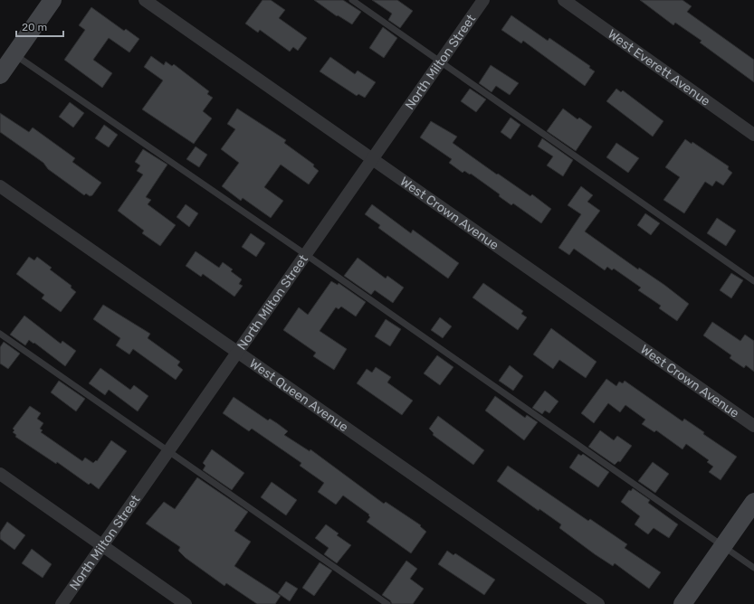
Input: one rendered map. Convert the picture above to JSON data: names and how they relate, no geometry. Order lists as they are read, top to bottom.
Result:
{
  "streets": {
    "street": [
      "North Milton Street",
      "West Everett Avenue",
      "West Crown Avenue",
      "West Queen Avenue"
    ]
  },
  "crossings": [
    ["North Milton Street", "West Crown Avenue"],
    ["North Milton Street", "West Queen Avenue"]
  ],
  "scale_bar": "20 m"
}
